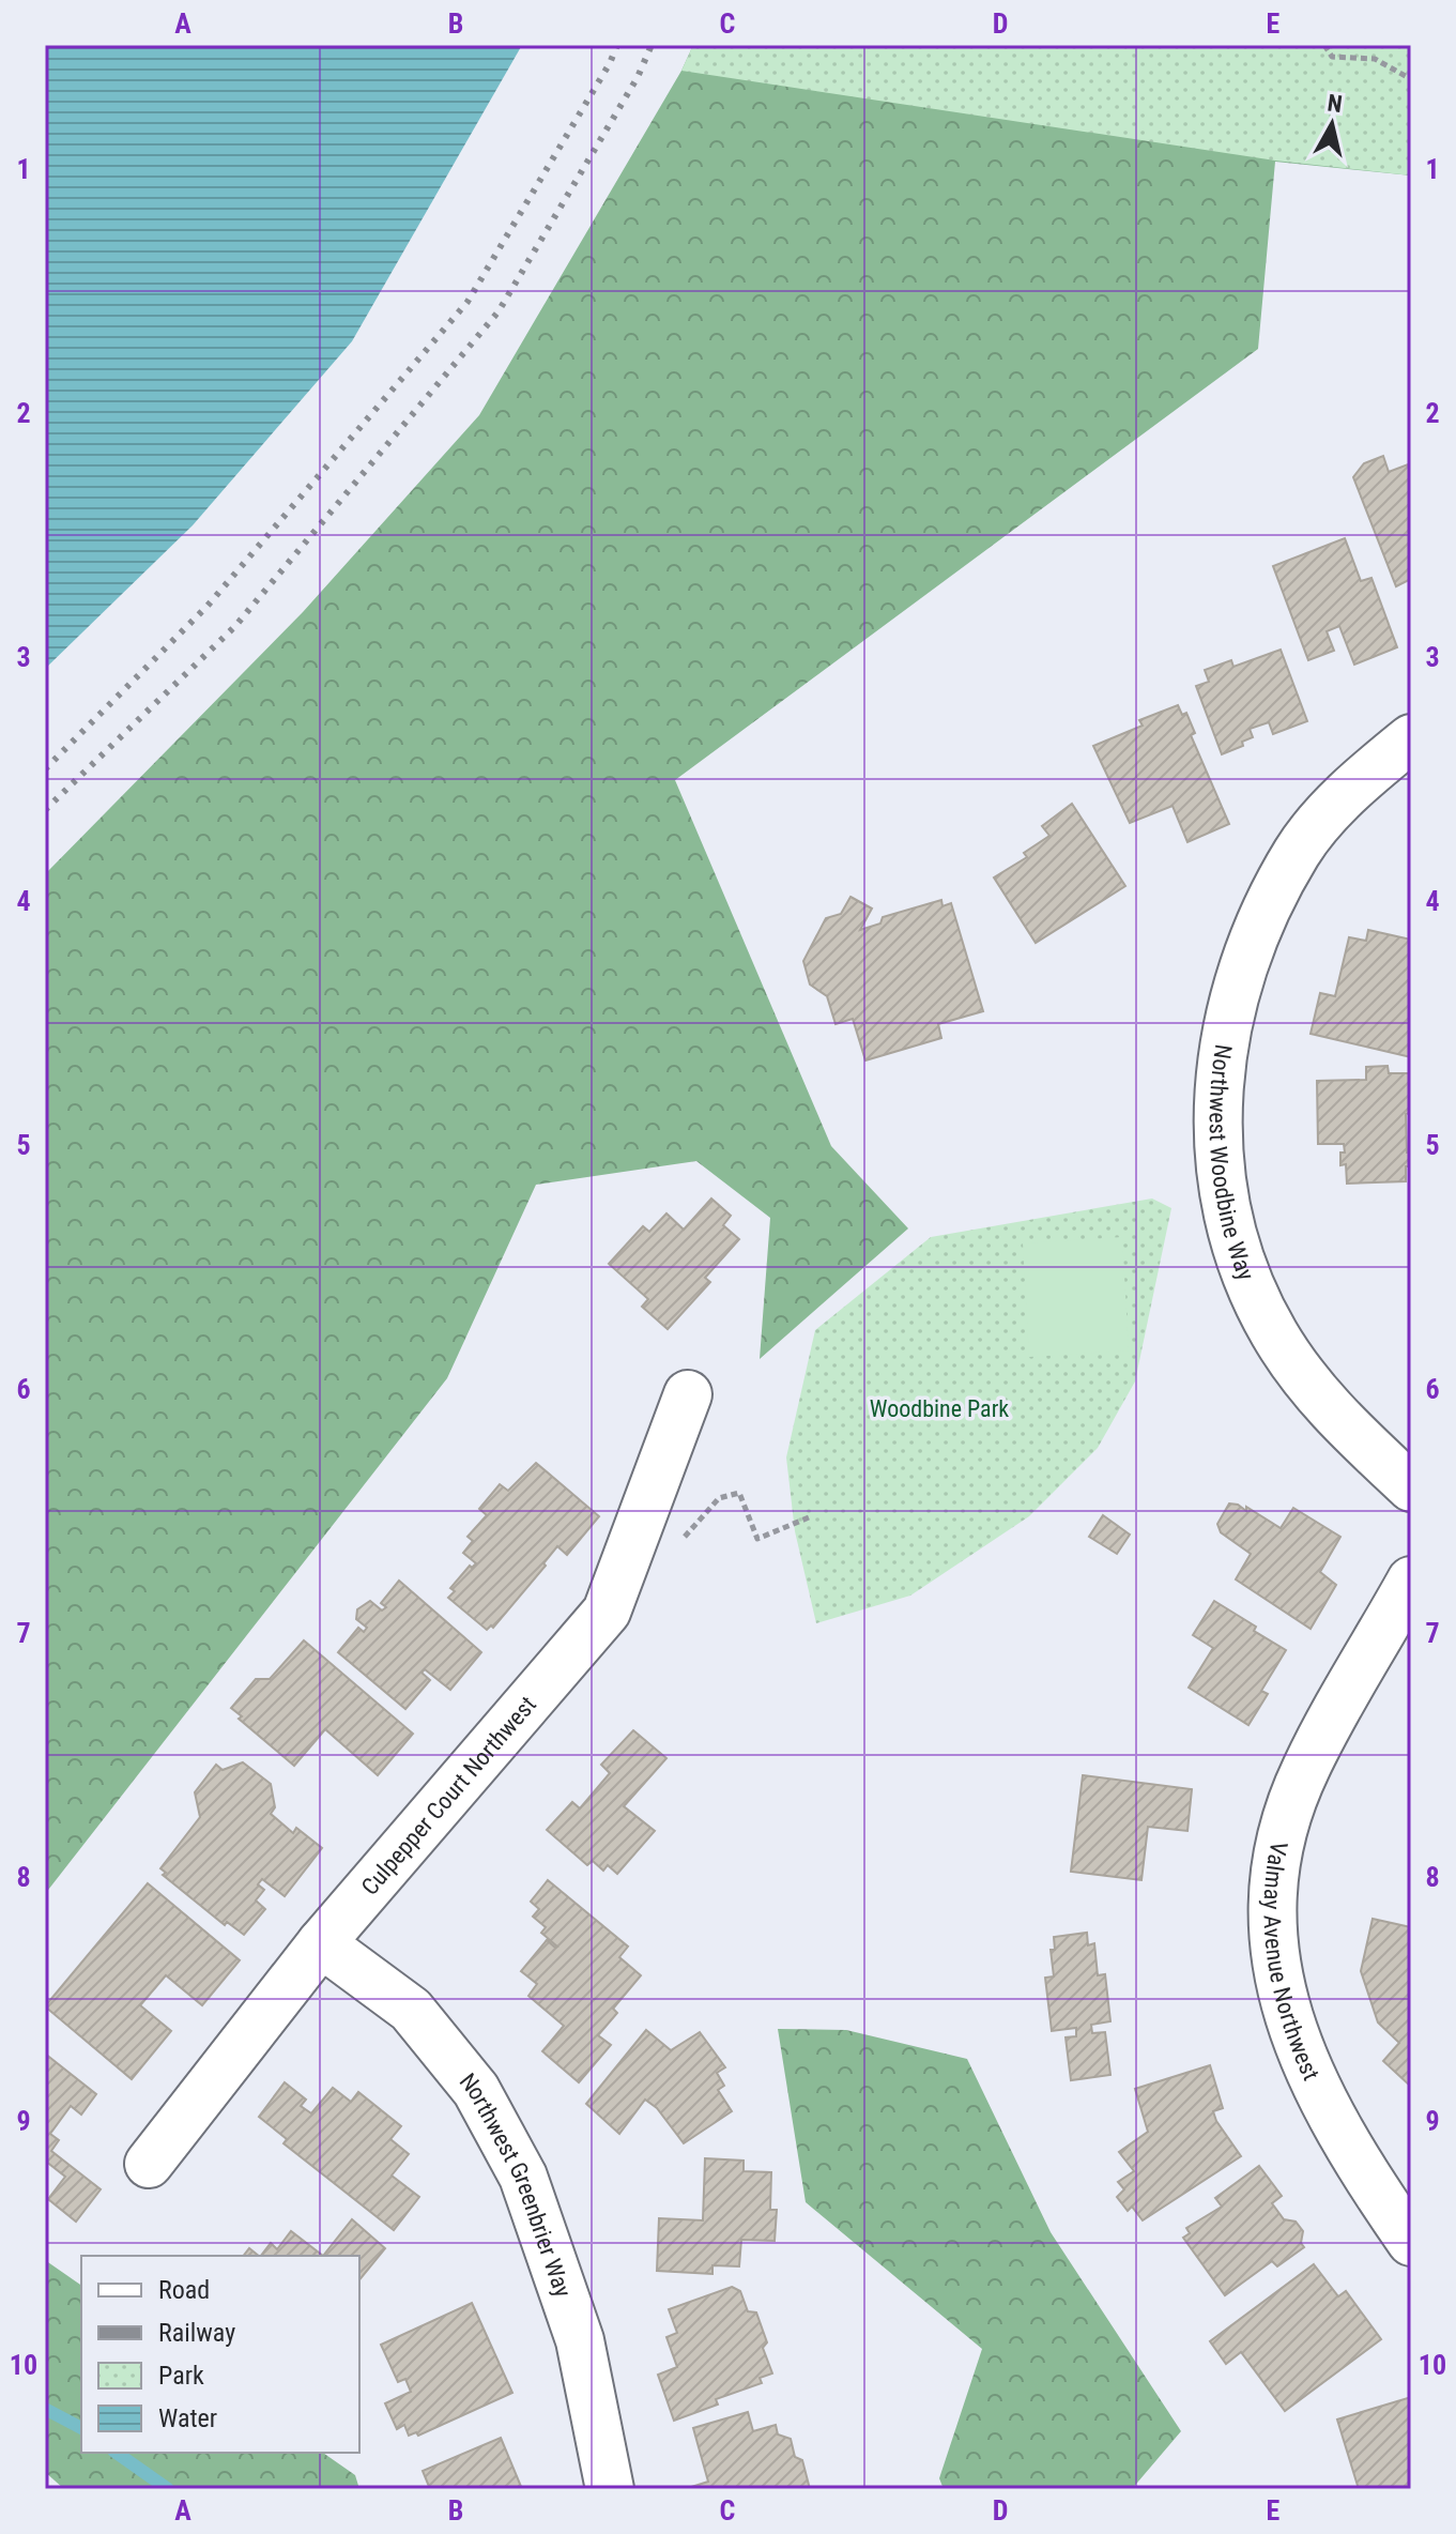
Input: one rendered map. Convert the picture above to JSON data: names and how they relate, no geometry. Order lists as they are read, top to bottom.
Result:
{
  "streets": {
    "street": [
      "Northwest Woodbine Way",
      "Culpepper Court Northwest",
      "Valmay Avenue Northwest",
      "Northwest Greenbrier Way"
    ]
  },
  "crossings": [
    ["Culpepper Court Northwest", "Northwest Greenbrier Way"]
  ],
  "parks": ["Woodbine Park"],
  "legend": [
    "Road",
    "Railway",
    "Park",
    "Water"
  ],
  "north": "top",
  "grid": {
    "columns": [
      "A",
      "B",
      "C",
      "D",
      "E"
    ],
    "rows": [
      "1",
      "2",
      "3",
      "4",
      "5",
      "6",
      "7",
      "8",
      "9",
      "10"
    ]
  }
}
